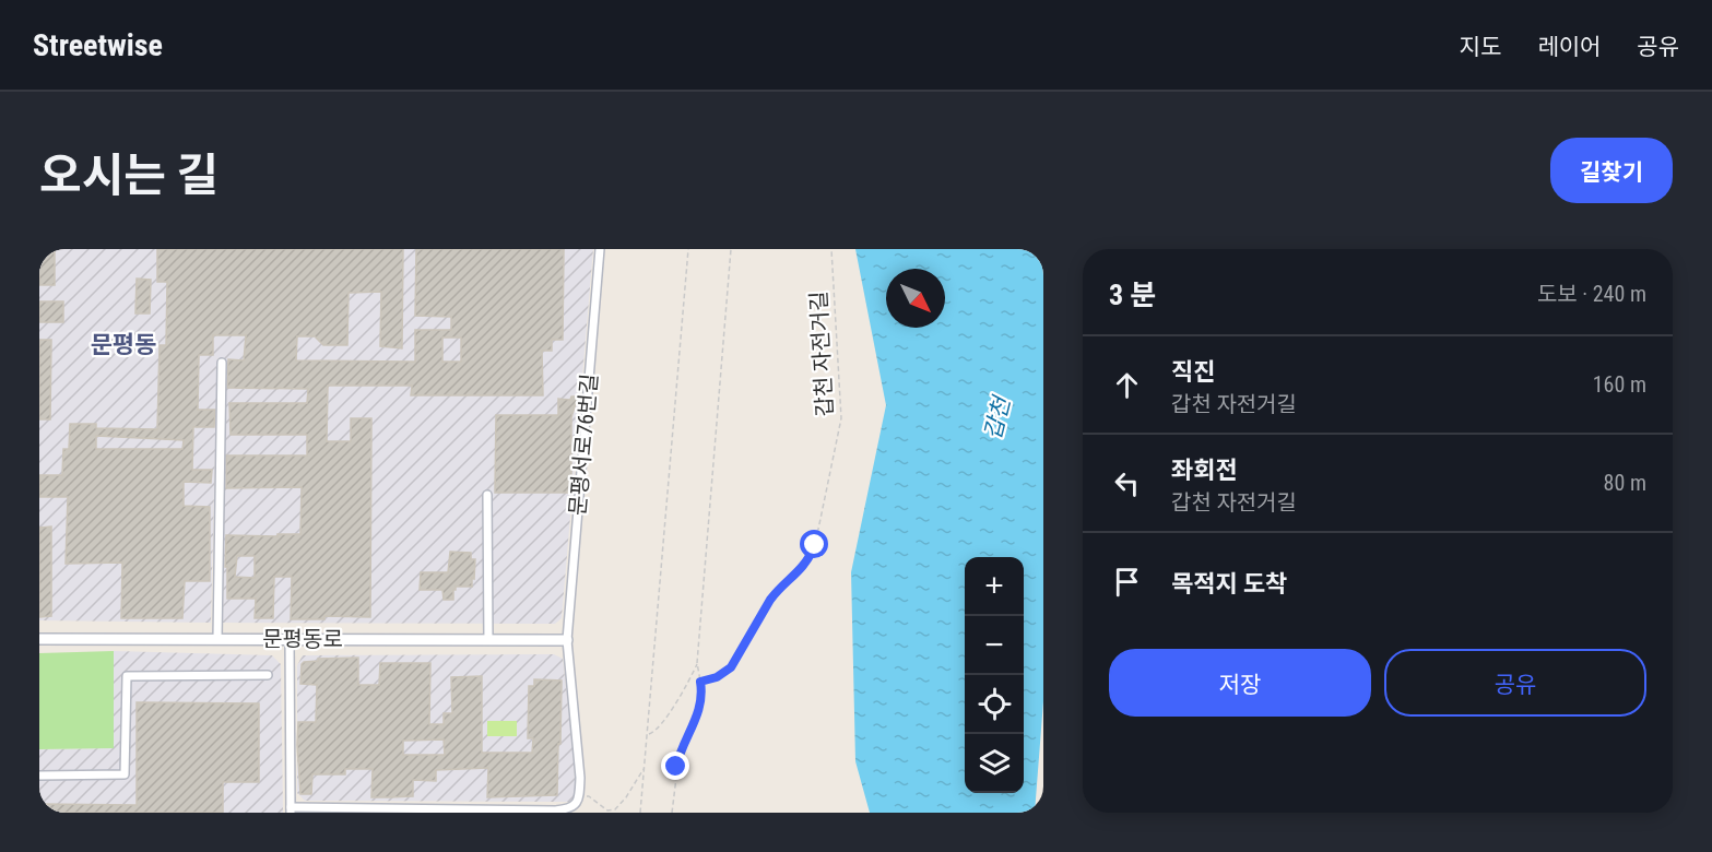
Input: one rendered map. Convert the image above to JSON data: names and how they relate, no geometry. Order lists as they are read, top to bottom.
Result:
{
  "streets": {
    "main road": ["문평동로"],
    "street": ["문평서로76번길"],
    "path": ["갑천 자전거길"]
  },
  "crossings": [
    ["문평서로76번길", "문평동로"]
  ],
  "districts": ["문평동"],
  "water": ["갑천"],
  "north": "bottom right",
  "page": {
    "header": "Streetwise",
    "nav": ["지도", "레이어", "공유"],
    "title": "오시는 길",
    "buttons": [
      "길찾기",
      ["저장", "공유"]
    ],
    "heading": ["3 분", "도보 · 240 m"],
    "list": [
      ["직진", "갑천 자전거길", "160 m"],
      ["좌회전", "갑천 자전거길", "80 m"],
      "목적지 도착"
    ],
    "map_buttons": ["+", "−"]
  }
}
